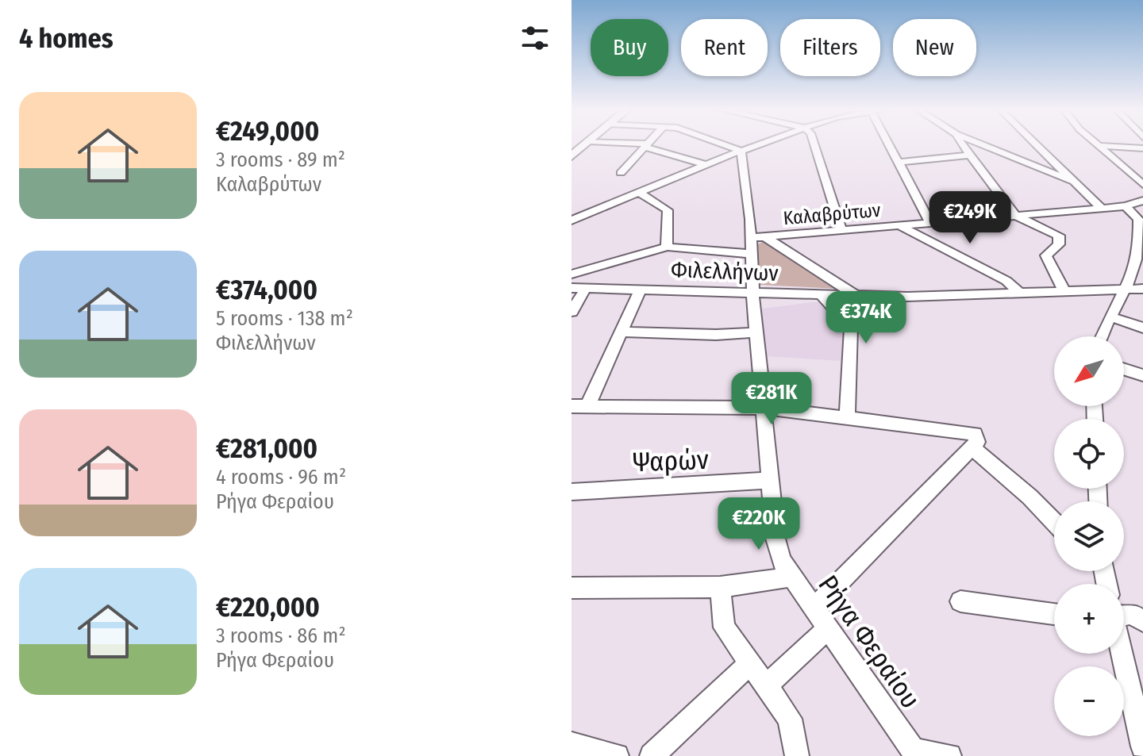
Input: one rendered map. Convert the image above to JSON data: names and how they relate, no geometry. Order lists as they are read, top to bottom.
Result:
{
  "streets": {
    "street": [
      "Καλαβρύτων",
      "Φιλελλήνων",
      "Ψαρών",
      "Ρήγα Φεραίου"
    ]
  },
  "crossings": [
    ["Καλαβρύτων", "Ρήγα Φεραίου"],
    ["Φιλελλήνων", "Ρήγα Φεραίου"],
    ["Ψαρών", "Ρήγα Φεραίου"]
  ],
  "north": "bottom left",
  "page": {
    "heading": "4 homes",
    "chip": [
      "Buy",
      "Rent",
      "Filters",
      "New"
    ],
    "list": [
      {
        "name": "€249,000",
        "note": "3 rooms · 89 m² · Καλαβρύτων"
      },
      {
        "name": "€374,000",
        "note": "5 rooms · 138 m² · Φιλελλήνων"
      },
      {
        "name": "€281,000",
        "note": "4 rooms · 96 m² · Ρήγα Φεραίου"
      },
      {
        "name": "€220,000",
        "note": "3 rooms · 86 m² · Ρήγα Φεραίου"
      }
    ],
    "price": [
      "€249K",
      "€374K",
      "€281K",
      "€220K"
    ],
    "map_buttons": ["+", "−"]
  }
}
